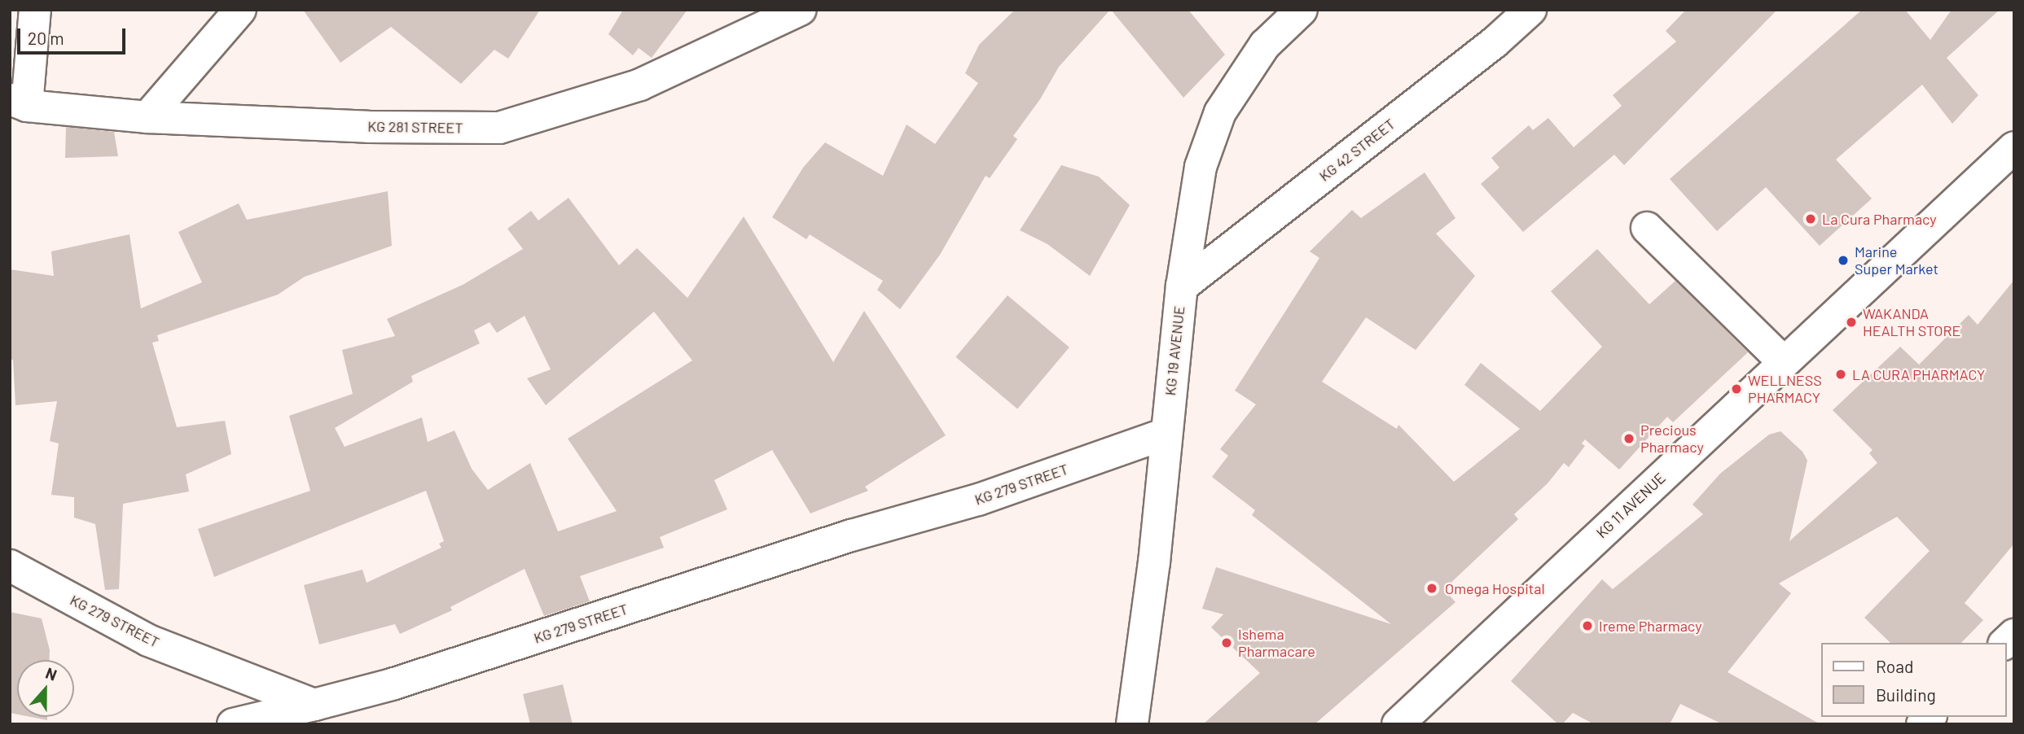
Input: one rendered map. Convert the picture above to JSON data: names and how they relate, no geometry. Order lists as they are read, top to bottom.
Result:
{
  "streets": {
    "street": [
      "KG 281 STREET",
      "KG 42 STREET",
      "KG 19 AVENUE",
      "KG 279 STREET",
      "KG 11 AVENUE"
    ]
  },
  "crossings": [
    ["KG 42 STREET", "KG 19 AVENUE"],
    ["KG 19 AVENUE", "KG 279 STREET"]
  ],
  "places": [
    "La Cura Pharmacy",
    "Marine Super Market",
    "WAKANDA HEALTH STORE",
    "LA CURA PHARMACY",
    "WELLNESS PHARMACY",
    "Precious Pharmacy",
    "Omega Hospital",
    "Ireme Pharmacy",
    "Ishema Pharmacare"
  ],
  "legend": ["Road", "Building"],
  "scale_bar": "20 m",
  "north": "top"
}
